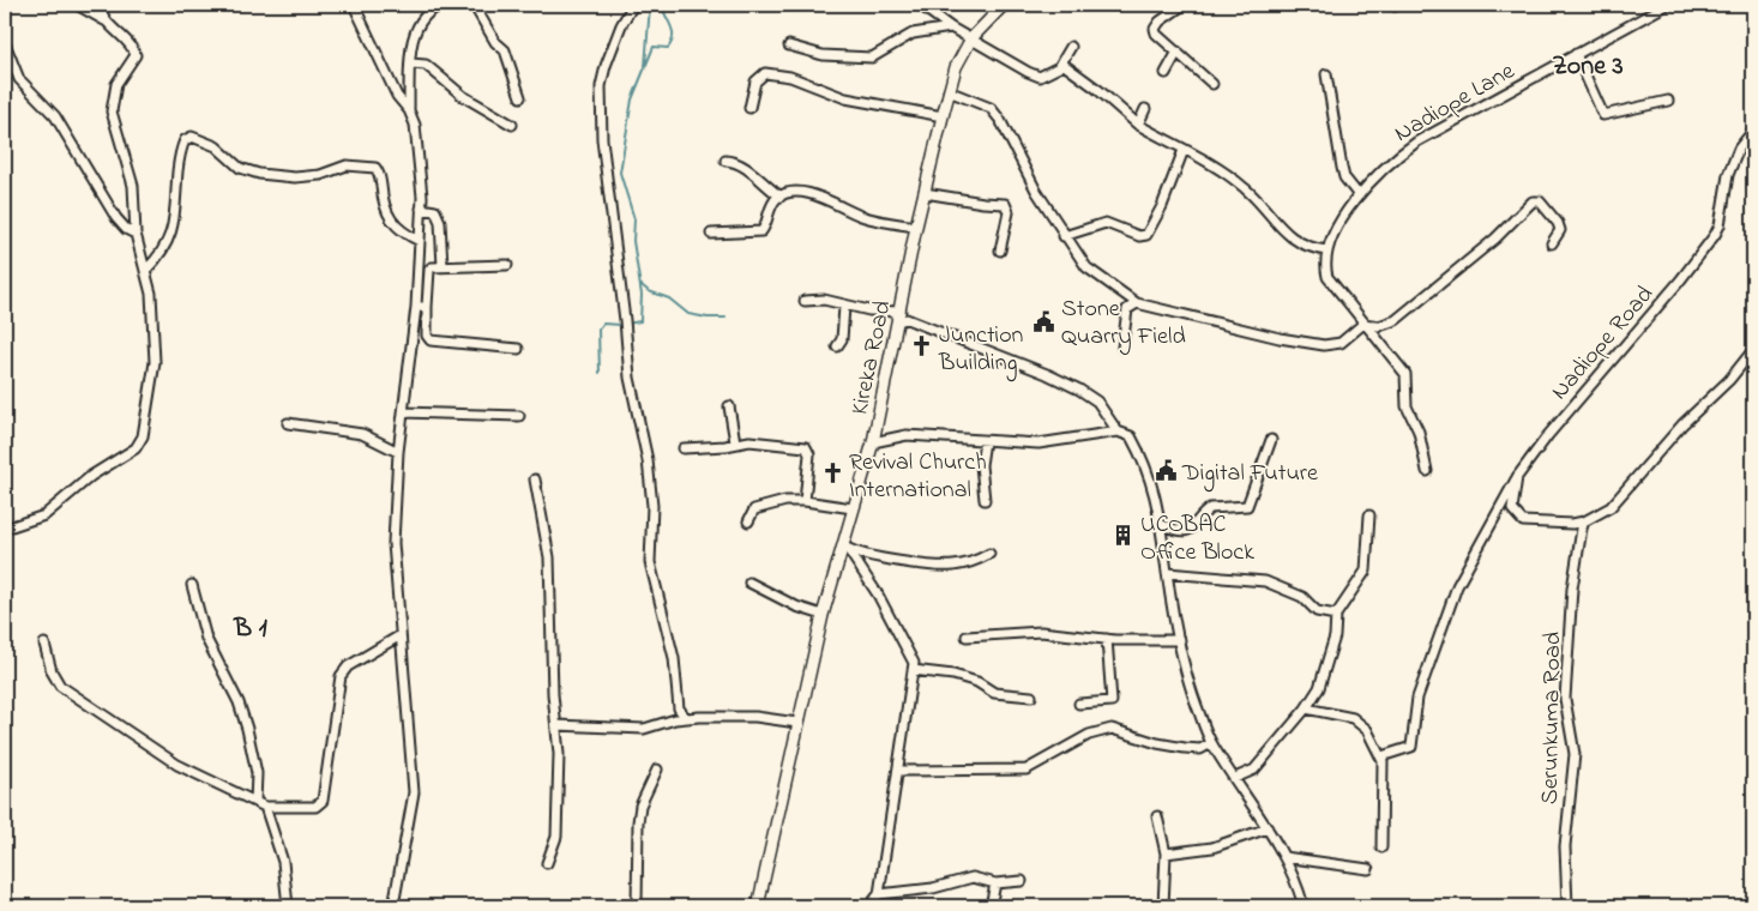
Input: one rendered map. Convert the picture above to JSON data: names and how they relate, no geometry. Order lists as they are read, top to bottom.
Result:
{
  "streets": {
    "main road": ["Kireka Road"],
    "street": ["Nadiope Lane", "Nadiope Road", "Serunkuma Road"]
  },
  "crossings": [
    ["Nadiope Road", "Serunkuma Road"]
  ],
  "districts": ["Zone 3", "B 1"],
  "places": {
    "public building": ["Stone Quarry Field", "Digital Future"],
    "church": ["Junction Building", "Revival Church International"],
    "building": ["UCOBAC Office Block"]
  }
}
